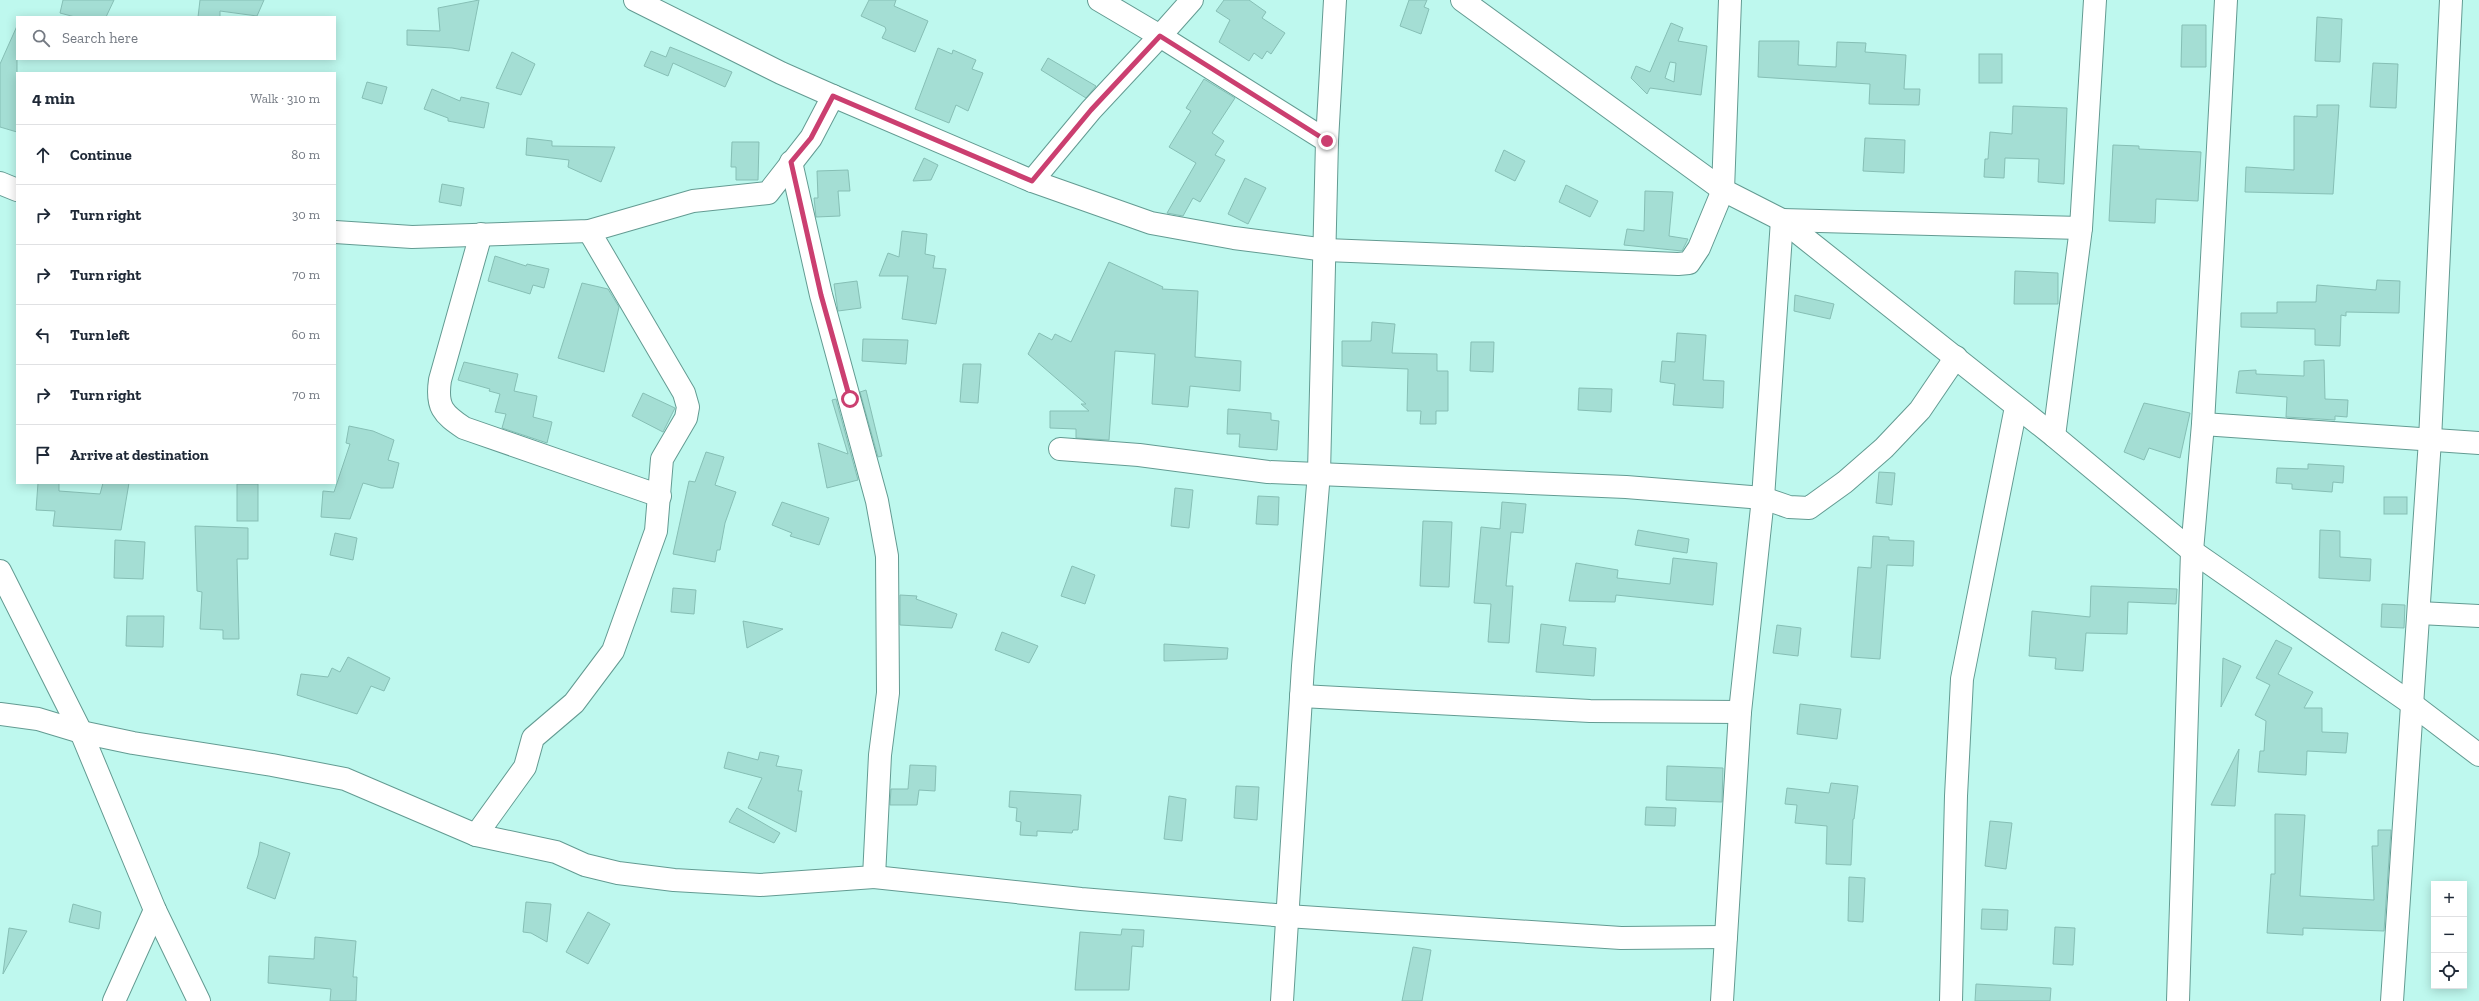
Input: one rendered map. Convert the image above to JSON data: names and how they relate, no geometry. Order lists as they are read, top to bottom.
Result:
{
  "page": {
    "search": "Search here",
    "heading": ["4 min", "Walk · 310 m"],
    "list": [
      ["Continue", "80 m"],
      ["Turn right", "30 m"],
      ["Turn right", "70 m"],
      ["Turn left", "60 m"],
      ["Turn right", "70 m"],
      "Arrive at destination"
    ],
    "map_buttons": ["+", "−"]
  }
}
